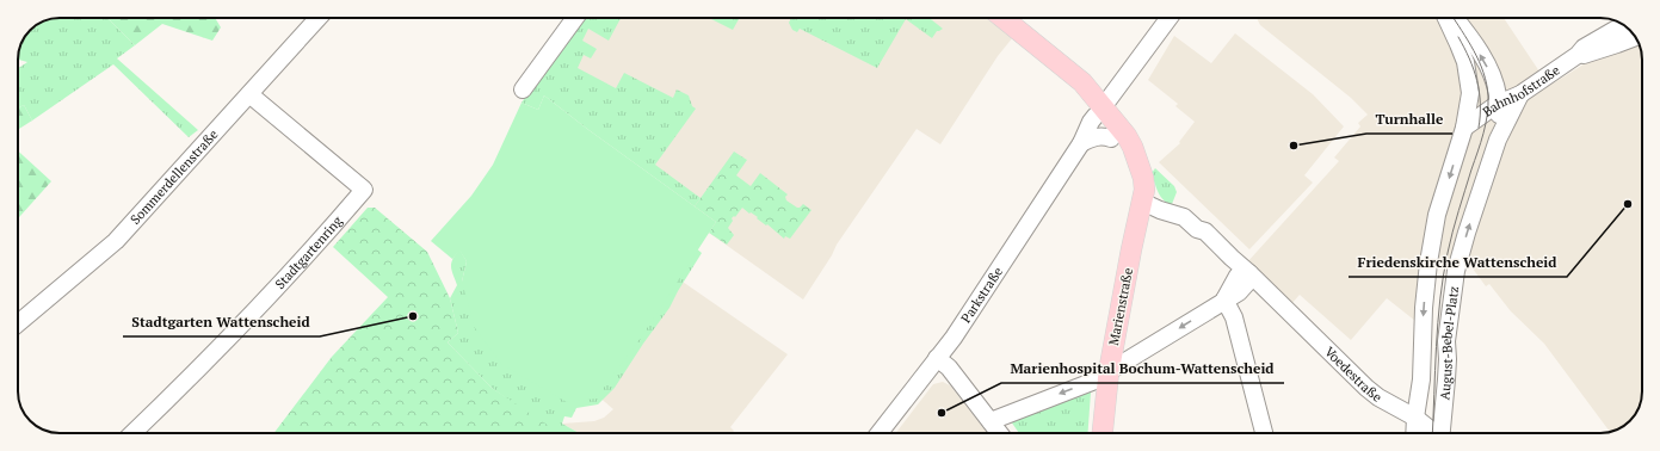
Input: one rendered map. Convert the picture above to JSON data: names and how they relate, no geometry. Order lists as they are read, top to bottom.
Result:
{
  "streets": {
    "main road": ["Marienstraße"],
    "street": [
      "Bahnhofstraße",
      "Sommerdellenstraße",
      "Stadtgartenring",
      "Parkstraße",
      "August-Bebel-Platz",
      "Voedestraße"
    ]
  },
  "crossings": [
    ["Bahnhofstraße", "August-Bebel-Platz"],
    ["Sommerdellenstraße", "Stadtgartenring"],
    ["Marienstraße", "Voedestraße"],
    ["August-Bebel-Platz", "Voedestraße"]
  ],
  "places": [
    "Turnhalle",
    "Friedenskirche Wattenscheid",
    "Stadtgarten Wattenscheid",
    "Marienhospital Bochum-Wattenscheid"
  ]
}
